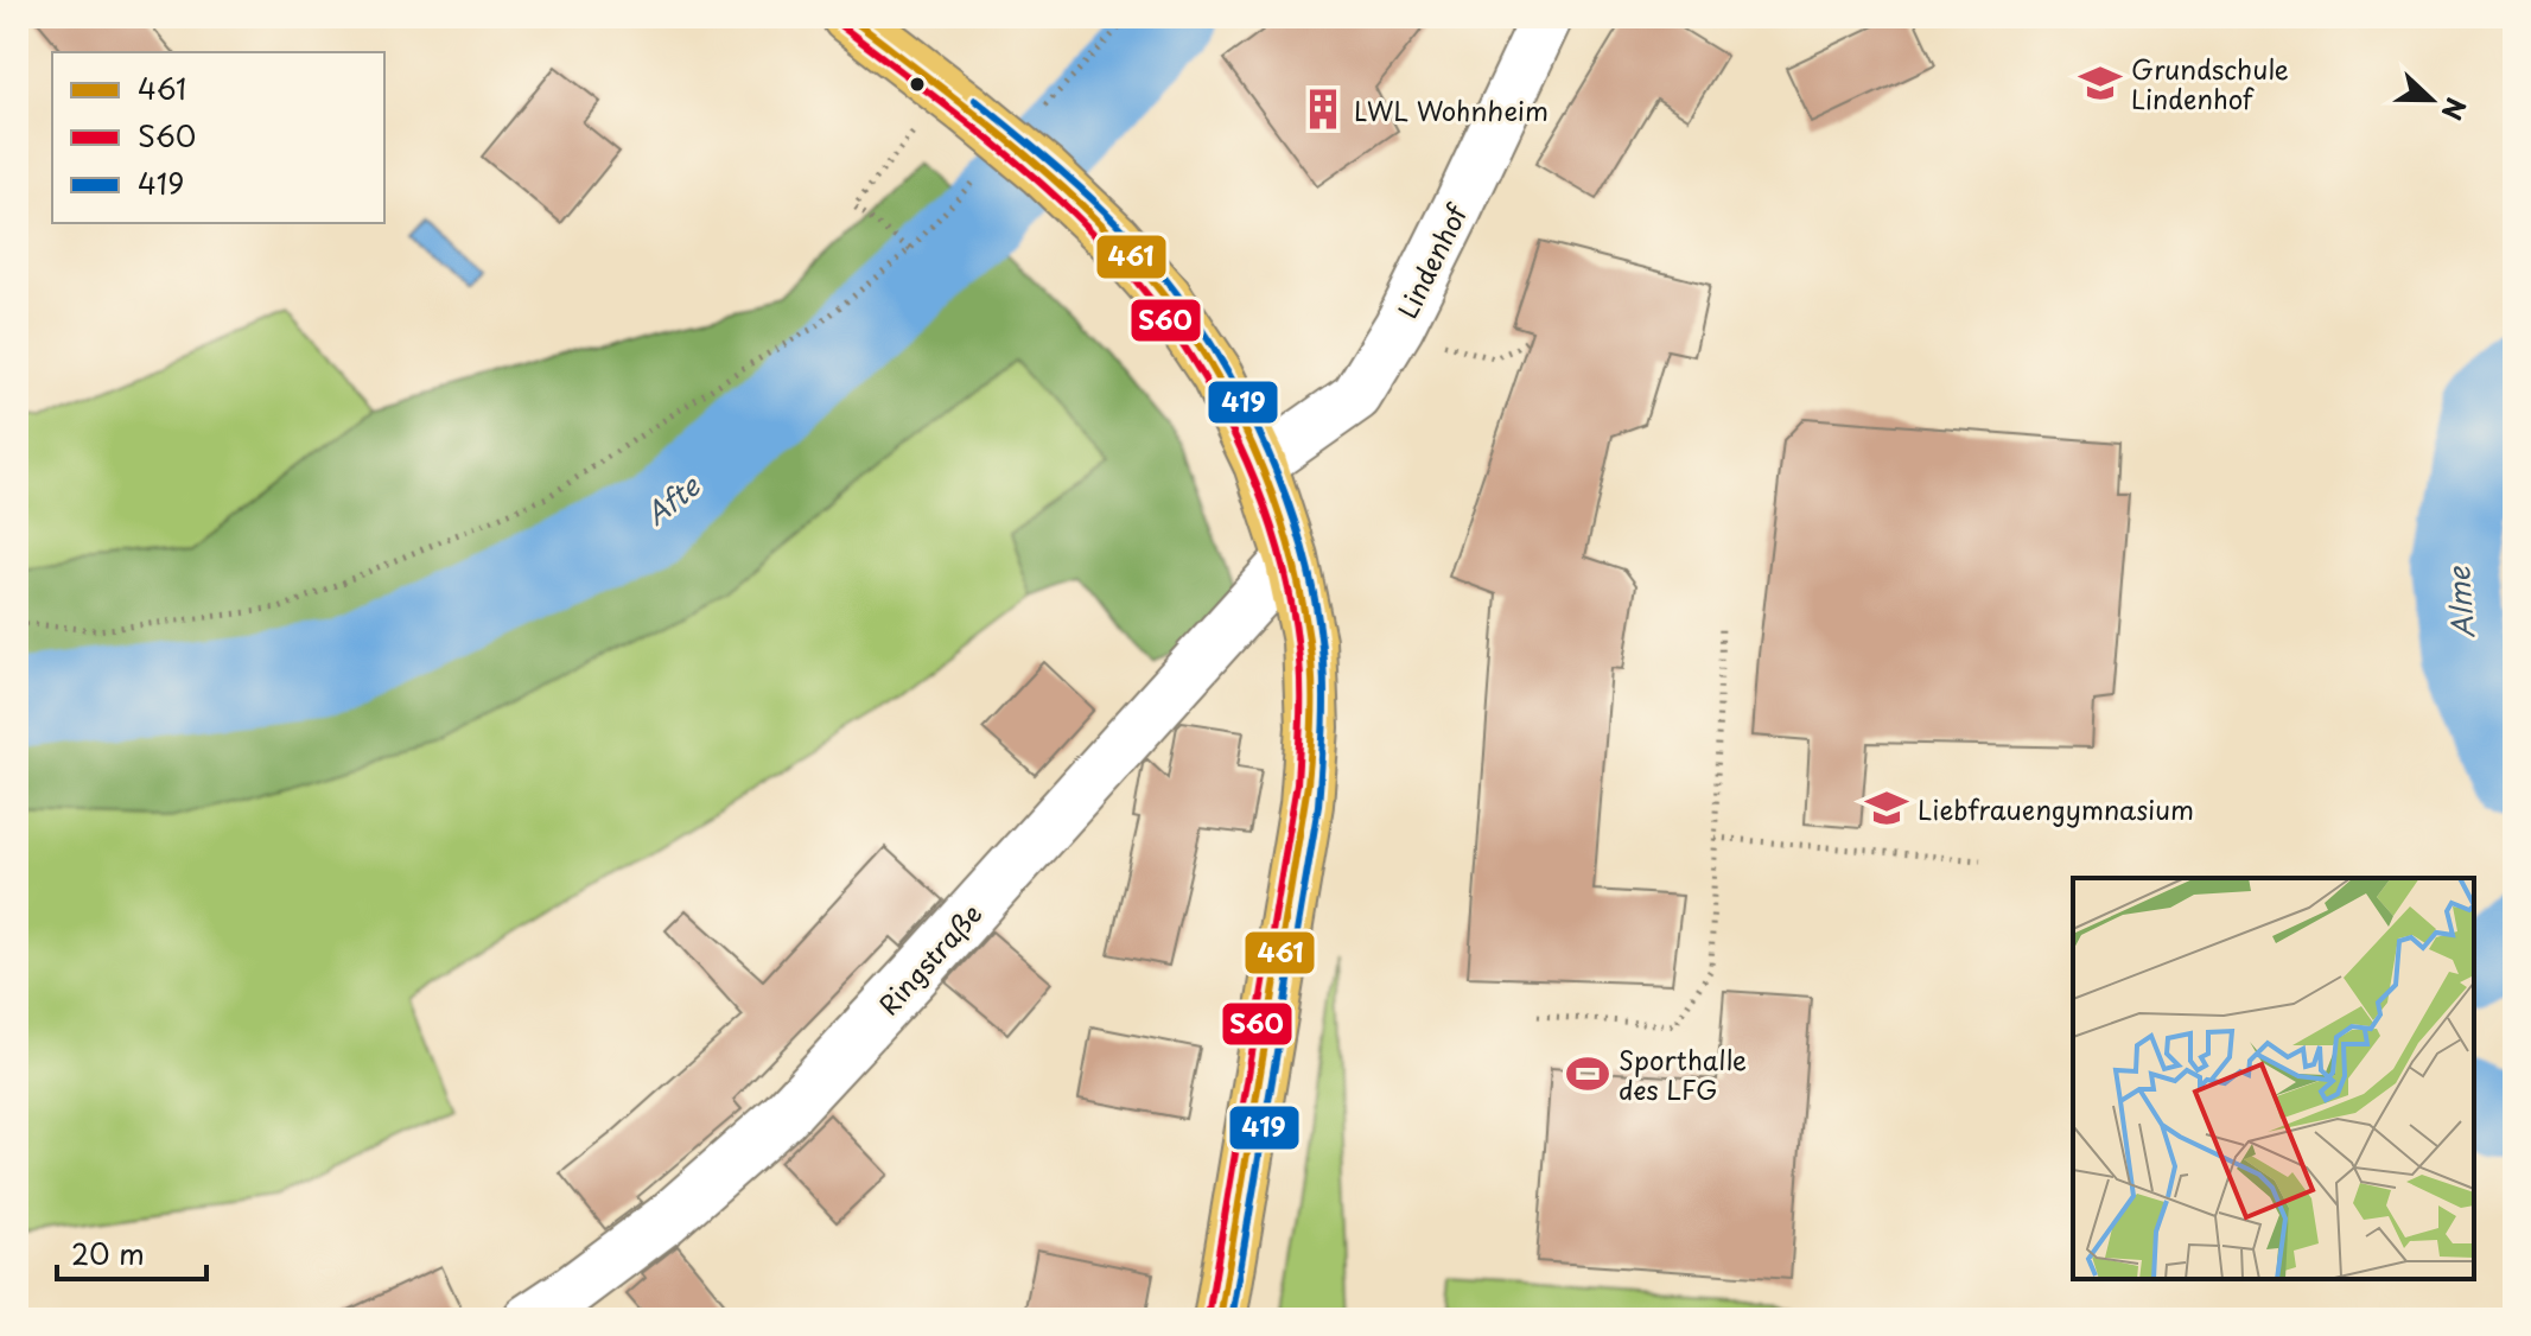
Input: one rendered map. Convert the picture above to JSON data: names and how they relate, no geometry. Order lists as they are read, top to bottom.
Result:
{
  "streets": {
    "street": ["Lindenhof", "Ringstraße"]
  },
  "water": ["Afte", "Alme"],
  "places": {
    "school or university": ["Grundschule Lindenhof", "Liebfrauengymnasium"],
    "building": ["LWL Wohnheim"],
    "sports": ["Sporthalle des LFG"]
  },
  "lines": ["transit line 461", "transit line S60", "transit line 419"],
  "legend": ["461", "S60", "419"],
  "scale_bar": "20 m",
  "north": "right"
}
